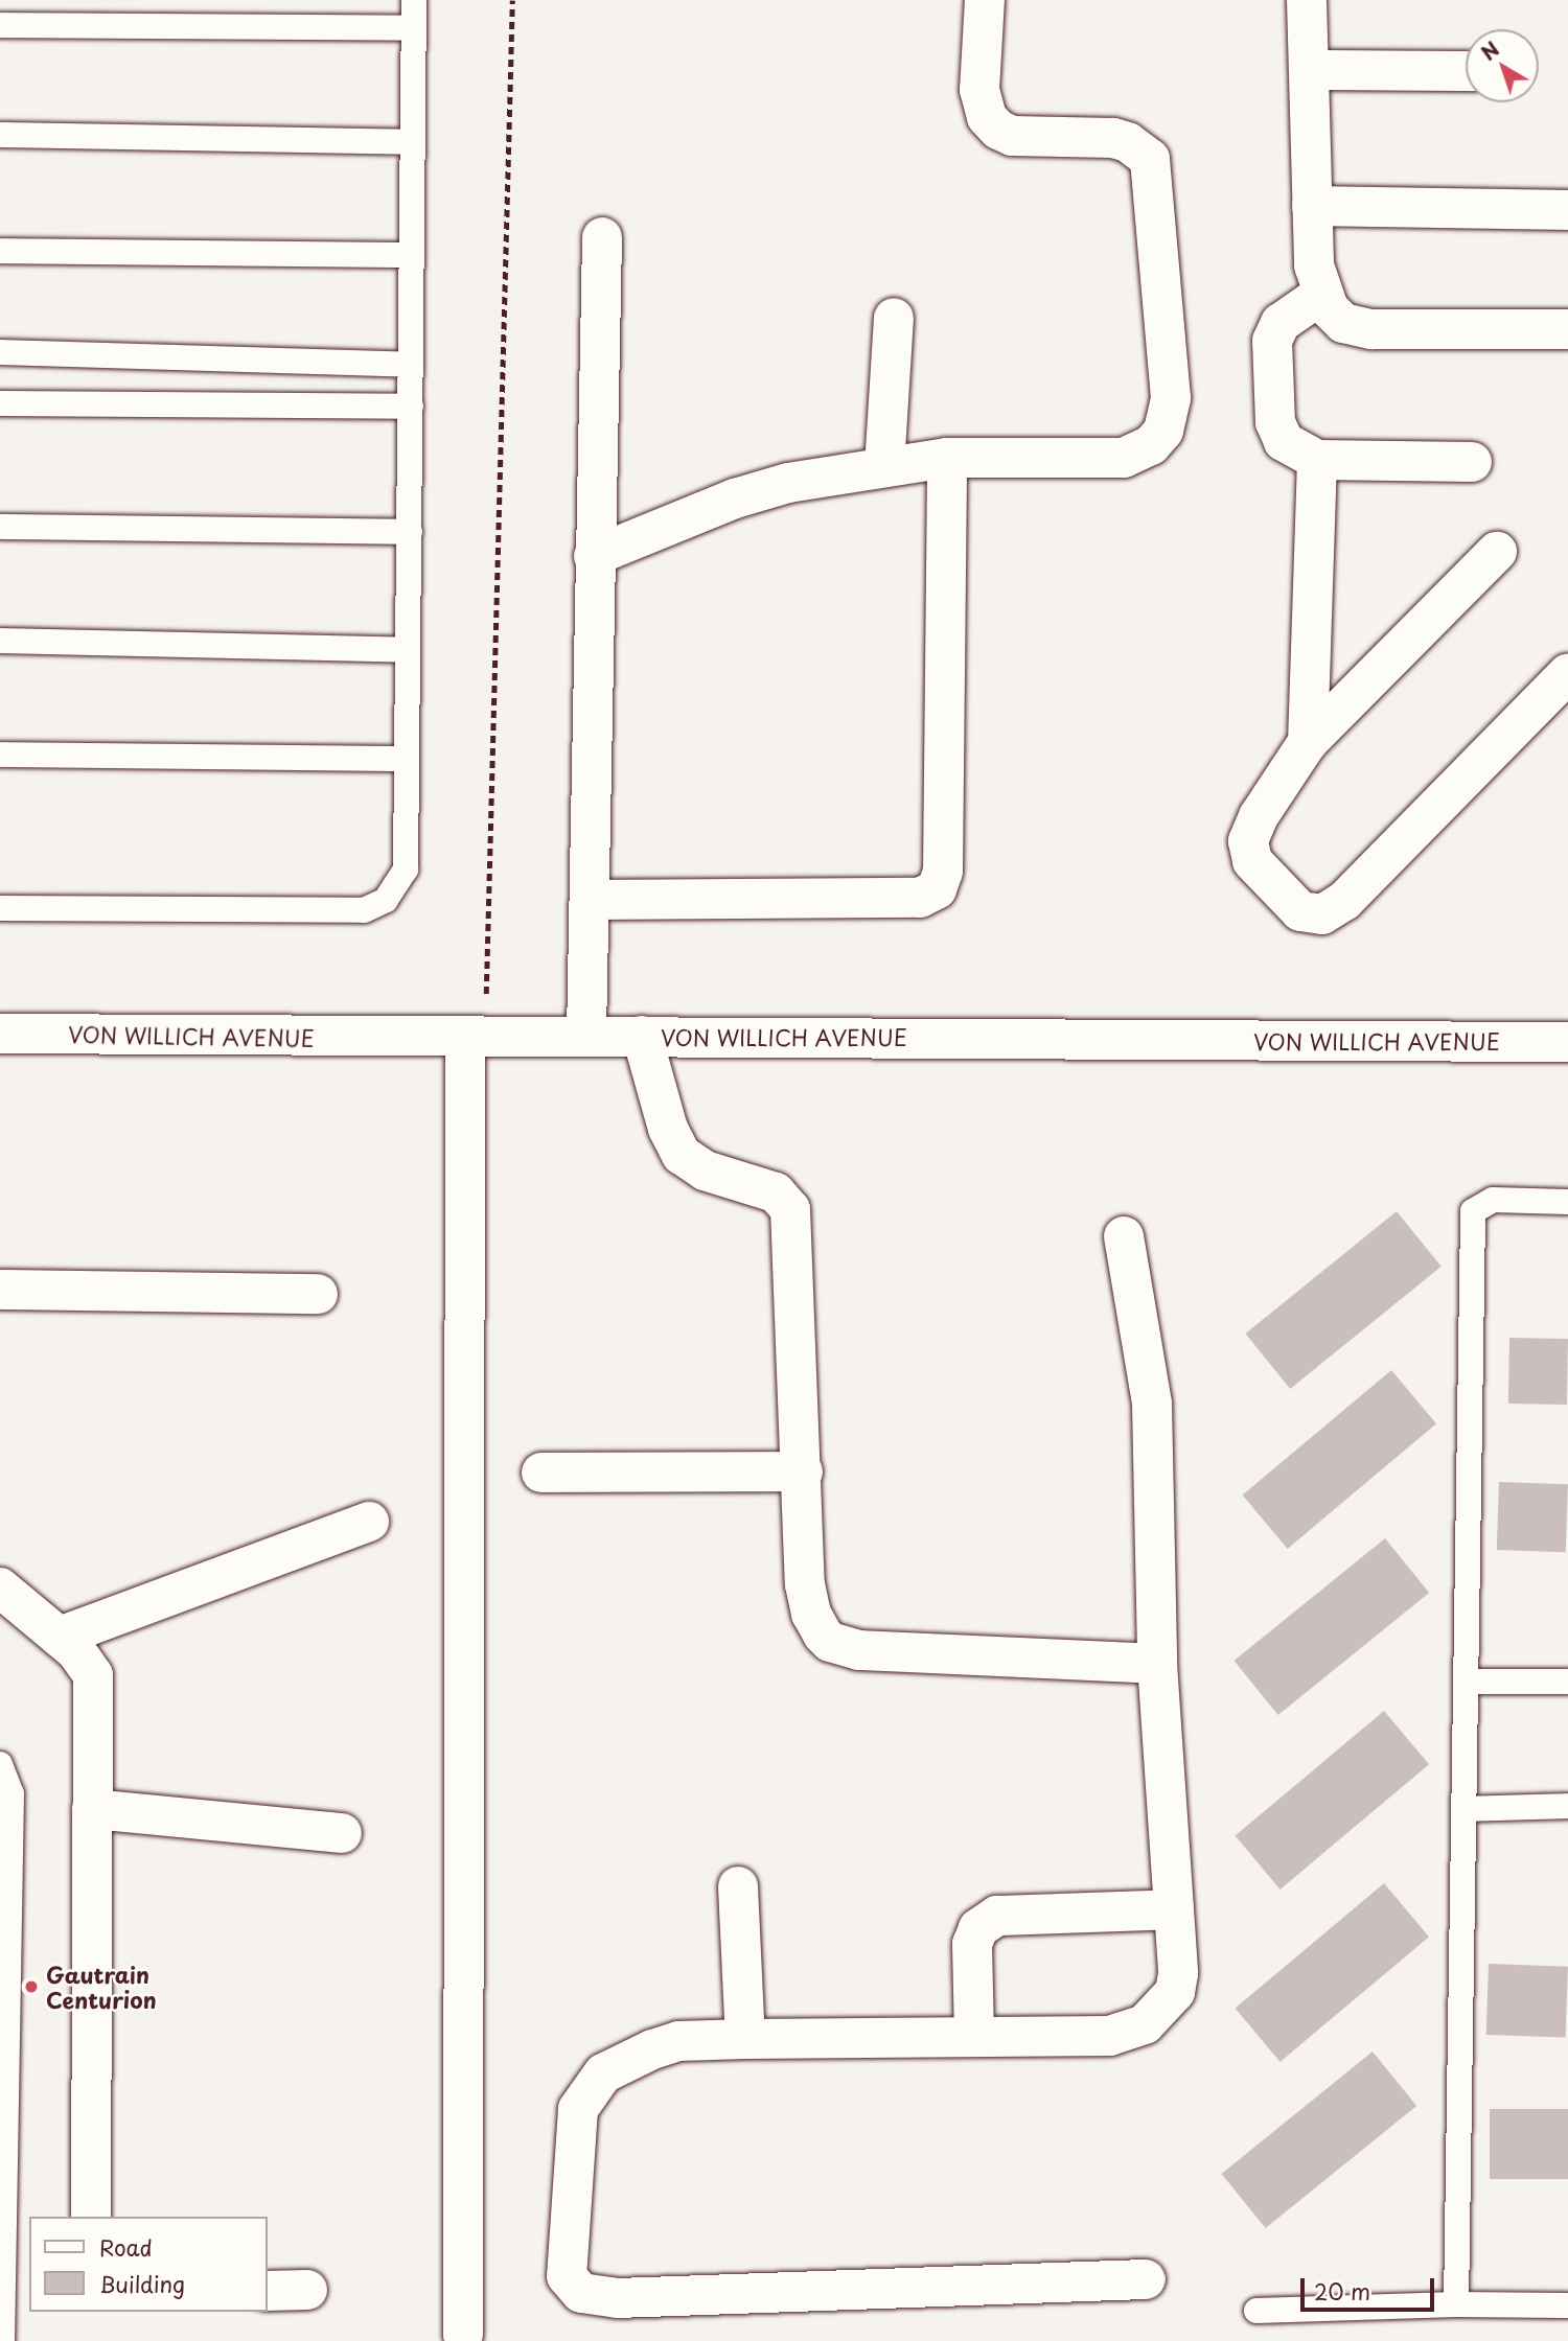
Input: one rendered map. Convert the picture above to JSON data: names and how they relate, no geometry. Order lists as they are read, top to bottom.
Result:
{
  "streets": {
    "street": ["VON WILLICH AVENUE"]
  },
  "places": ["Gautrain Centurion"],
  "legend": ["Road", "Building"],
  "scale_bar": "20 m",
  "north": "top left"
}
